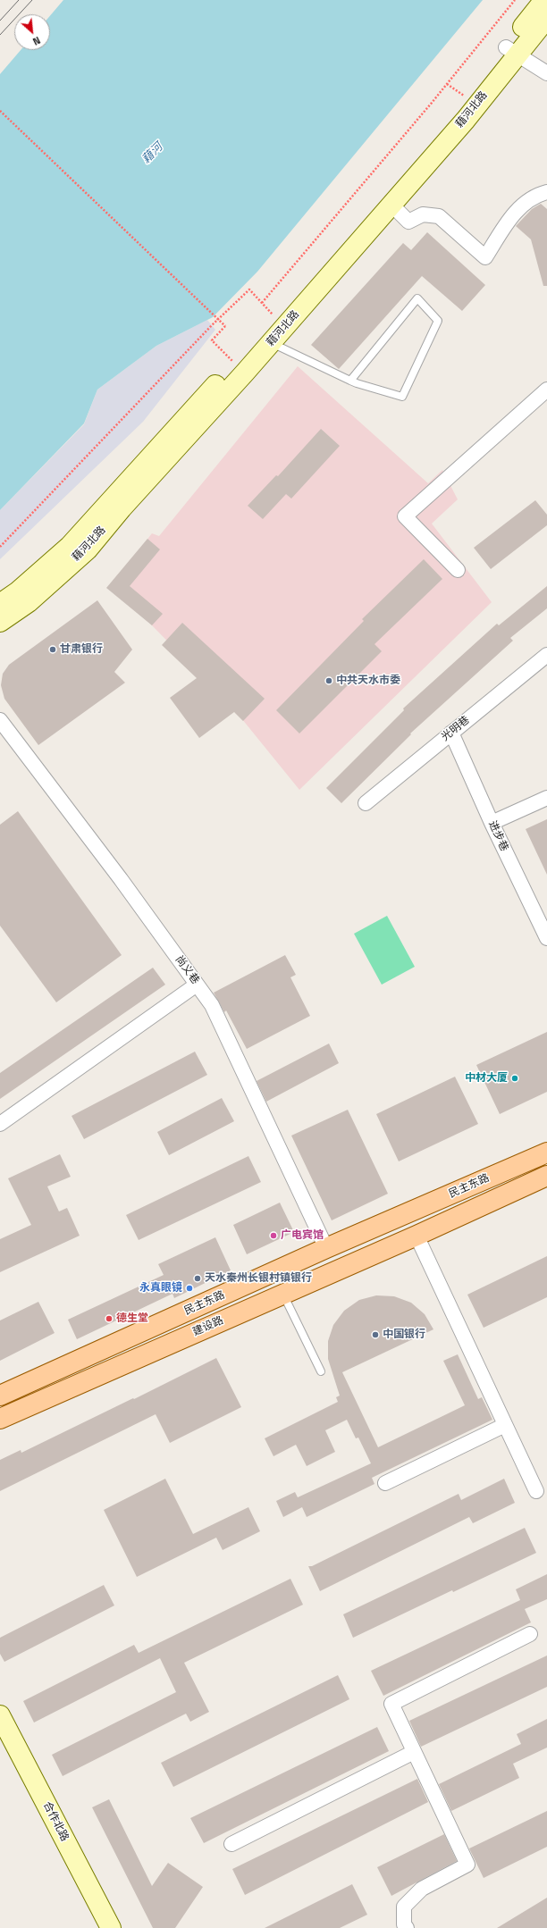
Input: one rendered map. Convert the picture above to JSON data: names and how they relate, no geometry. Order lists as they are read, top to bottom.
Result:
{
  "streets": {
    "main road": [
      "藉河北路",
      "民主东路",
      "建设路",
      "合作北路"
    ],
    "street": ["光明巷", "进步巷", "尚义巷"]
  },
  "crossings": [
    ["光明巷", "进步巷"],
    ["尚义巷", "民主东路"]
  ],
  "water": ["藉河"],
  "places": [
    "甘肃银行",
    "中共天水市委",
    "中材大厦",
    "广电宾馆",
    "天水秦州长银村镇银行",
    "永真眼镜",
    "德生堂",
    "中国银行"
  ],
  "north": "bottom right"
}
